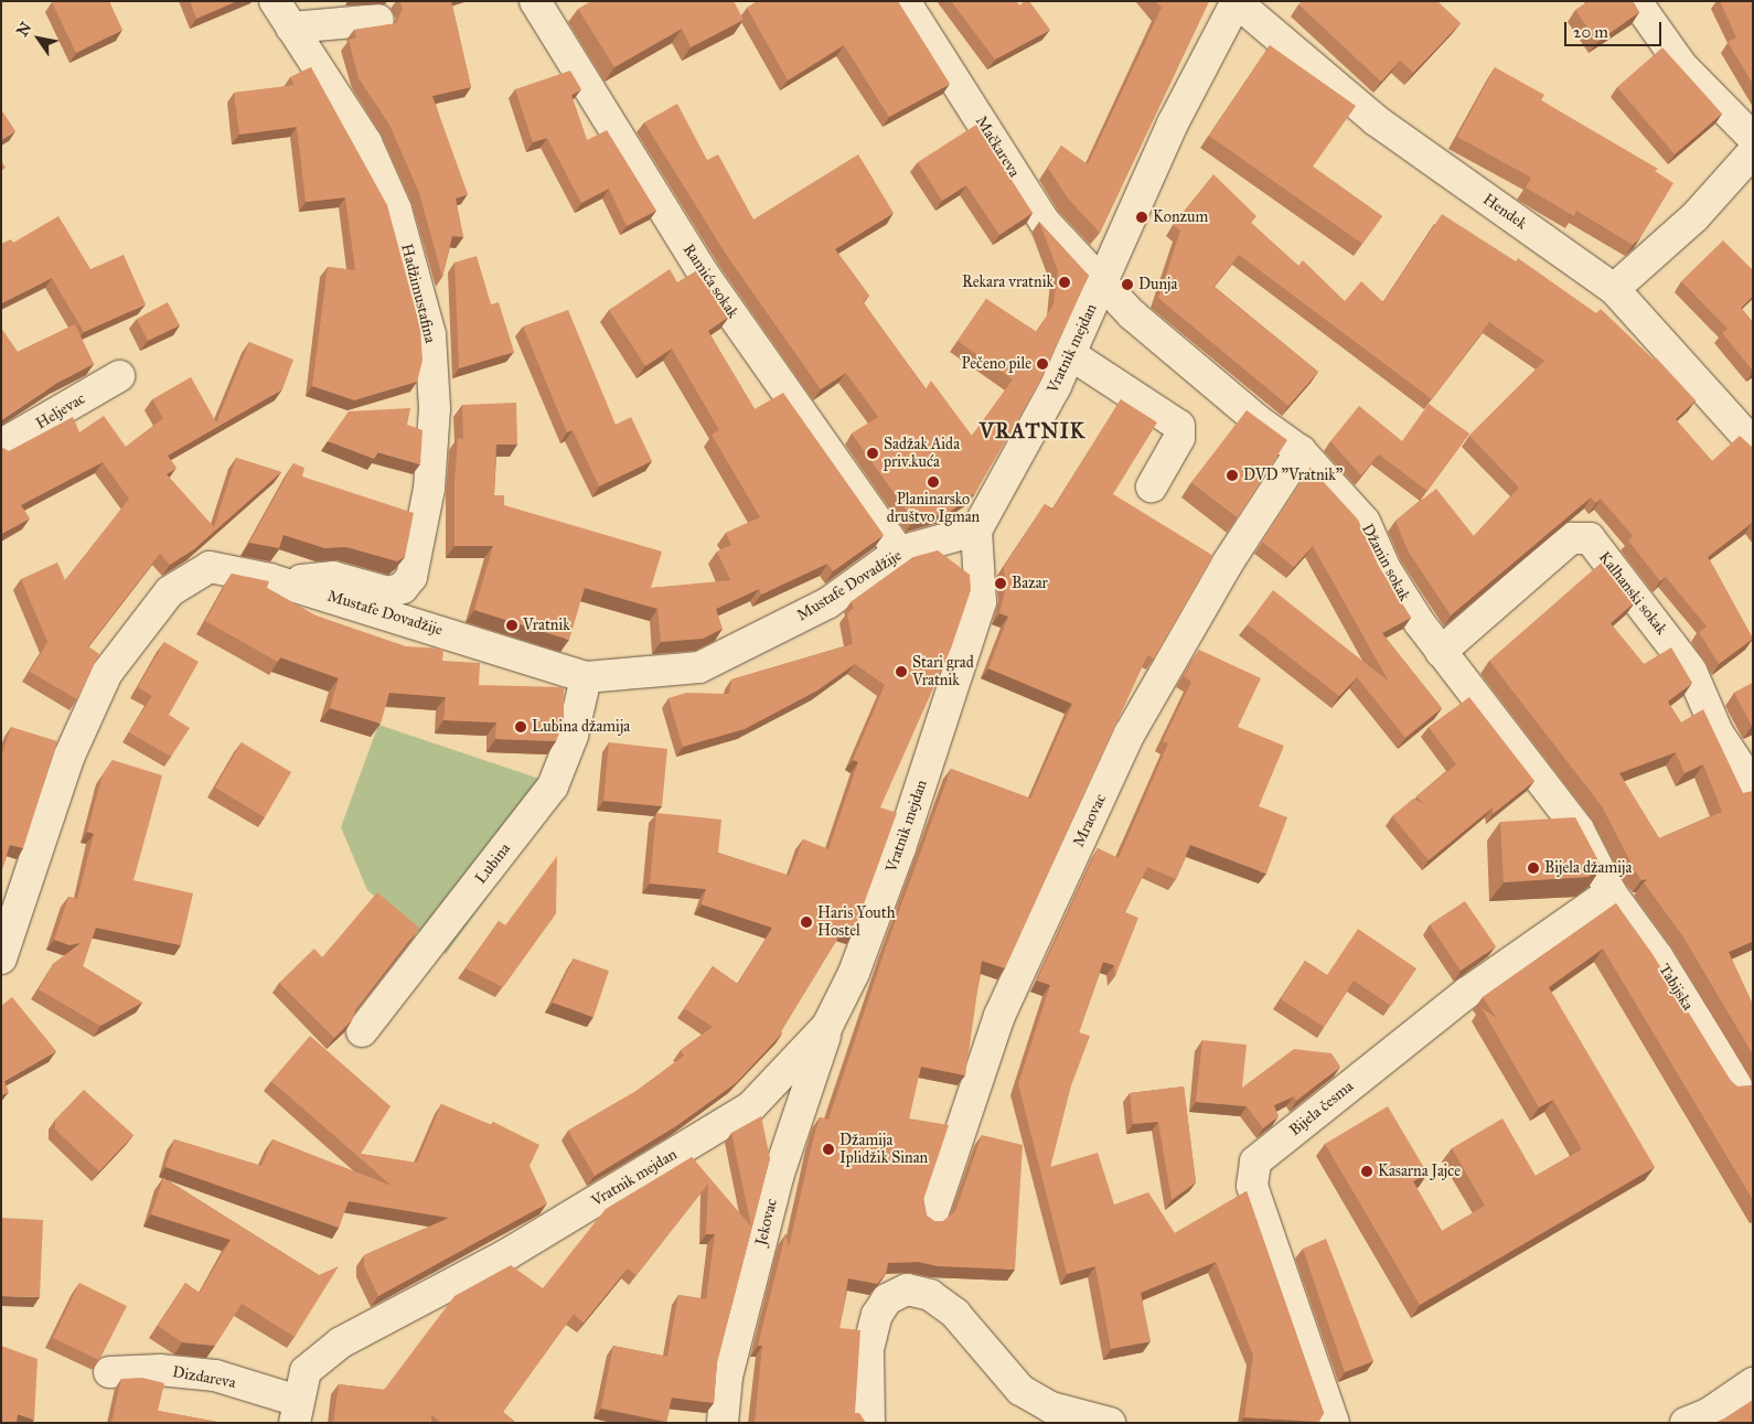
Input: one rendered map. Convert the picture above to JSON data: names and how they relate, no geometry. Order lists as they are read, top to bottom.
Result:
{
  "streets": {
    "street": [
      "Mačkareva",
      "Hendek",
      "Ramića sokak",
      "Hadžimustafina",
      "Vratnik mejdan",
      "Heljevac",
      "Džanin sokak",
      "Mustafe Dovadžije",
      "Kalhanski sokak",
      "Mraovac",
      "Lubina",
      "Tabijska",
      "Bijela česma",
      "Jekovac",
      "Dizdareva"
    ]
  },
  "crossings": [
    ["Mačkareva", "Vratnik mejdan"],
    ["Mačkareva", "Džanin sokak"],
    ["Hendek", "Vratnik mejdan"],
    ["Ramića sokak", "Mustafe Dovadžije"],
    ["Hadžimustafina", "Mustafe Dovadžije"],
    ["Vratnik mejdan", "Džanin sokak"],
    ["Vratnik mejdan", "Mustafe Dovadžije"],
    ["Vratnik mejdan", "Jekovac"],
    ["Vratnik mejdan", "Dizdareva"],
    ["Džanin sokak", "Kalhanski sokak"],
    ["Džanin sokak", "Mraovac"],
    ["Džanin sokak", "Tabijska"],
    ["Džanin sokak", "Bijela česma"],
    ["Mustafe Dovadžije", "Lubina"],
    ["Tabijska", "Bijela česma"]
  ],
  "districts": ["VRATNIK"],
  "places": [
    "Konzum",
    "Rekara vratnik",
    "Dunja",
    "Pečeno pile",
    "Sadžak Aida priv.kuća",
    "DVD \"Vratnik\"",
    "Planinarsko društvo Igman",
    "Bazar",
    "Vratnik",
    "Stari grad Vratnik",
    "Lubina džamija",
    "Bijela džamija",
    "Haris Youth Hostel",
    "Džamija Iplidžik Sinan",
    "Kasarna Jajce"
  ],
  "scale_bar": "20 m",
  "north": "top left"
}
